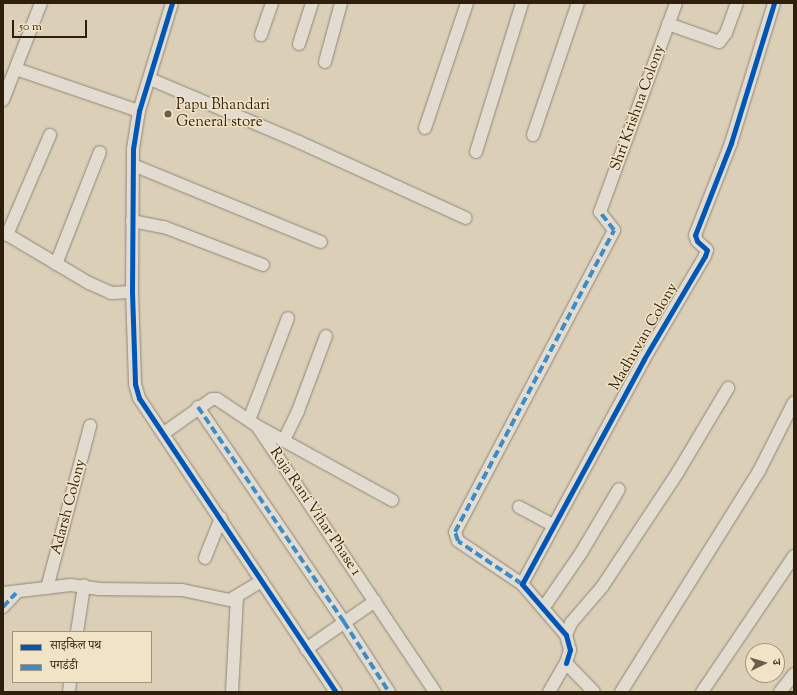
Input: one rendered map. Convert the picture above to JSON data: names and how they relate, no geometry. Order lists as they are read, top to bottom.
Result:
{
  "streets": {
    "street": [
      "Shri Krishna Colony",
      "Madhuvan Colony",
      "Adarsh Colony",
      "Raja Rani Vihar Phase 1"
    ]
  },
  "crossings": [
    ["Shri Krishna Colony", "Madhuvan Colony"]
  ],
  "places": ["Papu Bhandari General store"],
  "legend": ["साइकिल पथ", "पगडंडी"],
  "scale_bar": "50 m",
  "north": "right"
}
